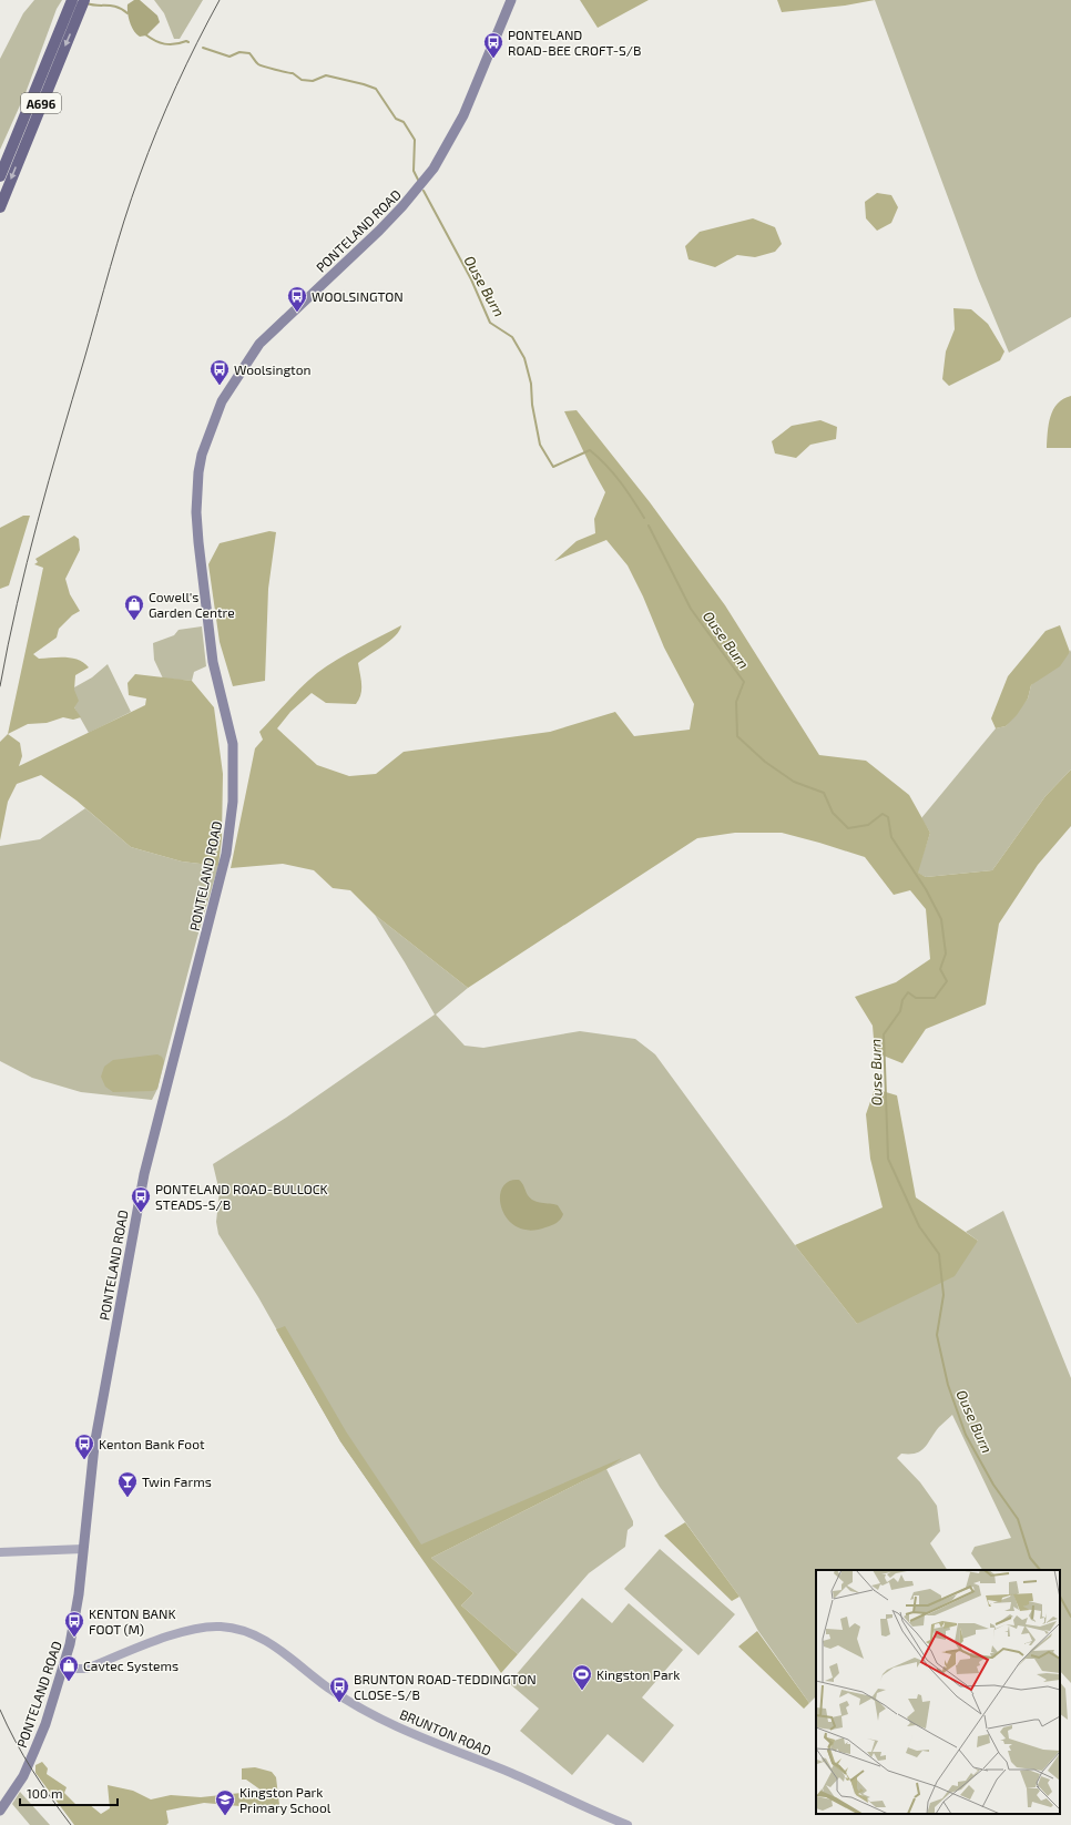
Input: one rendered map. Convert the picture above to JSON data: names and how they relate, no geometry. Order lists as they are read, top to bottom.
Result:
{
  "streets": {
    "highway": ["A696"],
    "main road": ["PONTELAND ROAD"],
    "street": ["BRUNTON ROAD"]
  },
  "crossings": [
    ["PONTELAND ROAD", "BRUNTON ROAD"]
  ],
  "water": ["Ouse Burn"],
  "places": {
    "bus stop": [
      "PONTELAND ROAD-BEE CROFT-S/B",
      "WOOLSINGTON",
      "Woolsington",
      "PONTELAND ROAD-BULLOCK STEADS-S/B",
      "Kenton Bank Foot",
      "KENTON BANK FOOT (M)",
      "BRUNTON ROAD-TEDDINGTON CLOSE-S/B"
    ],
    "shop": ["Cowell's Garden Centre", "Cavtec Systems"],
    "bar": ["Twin Farms"],
    "sports": ["Kingston Park"],
    "school or university": ["Kingston Park Primary School"]
  },
  "scale_bar": "100 m"
}
